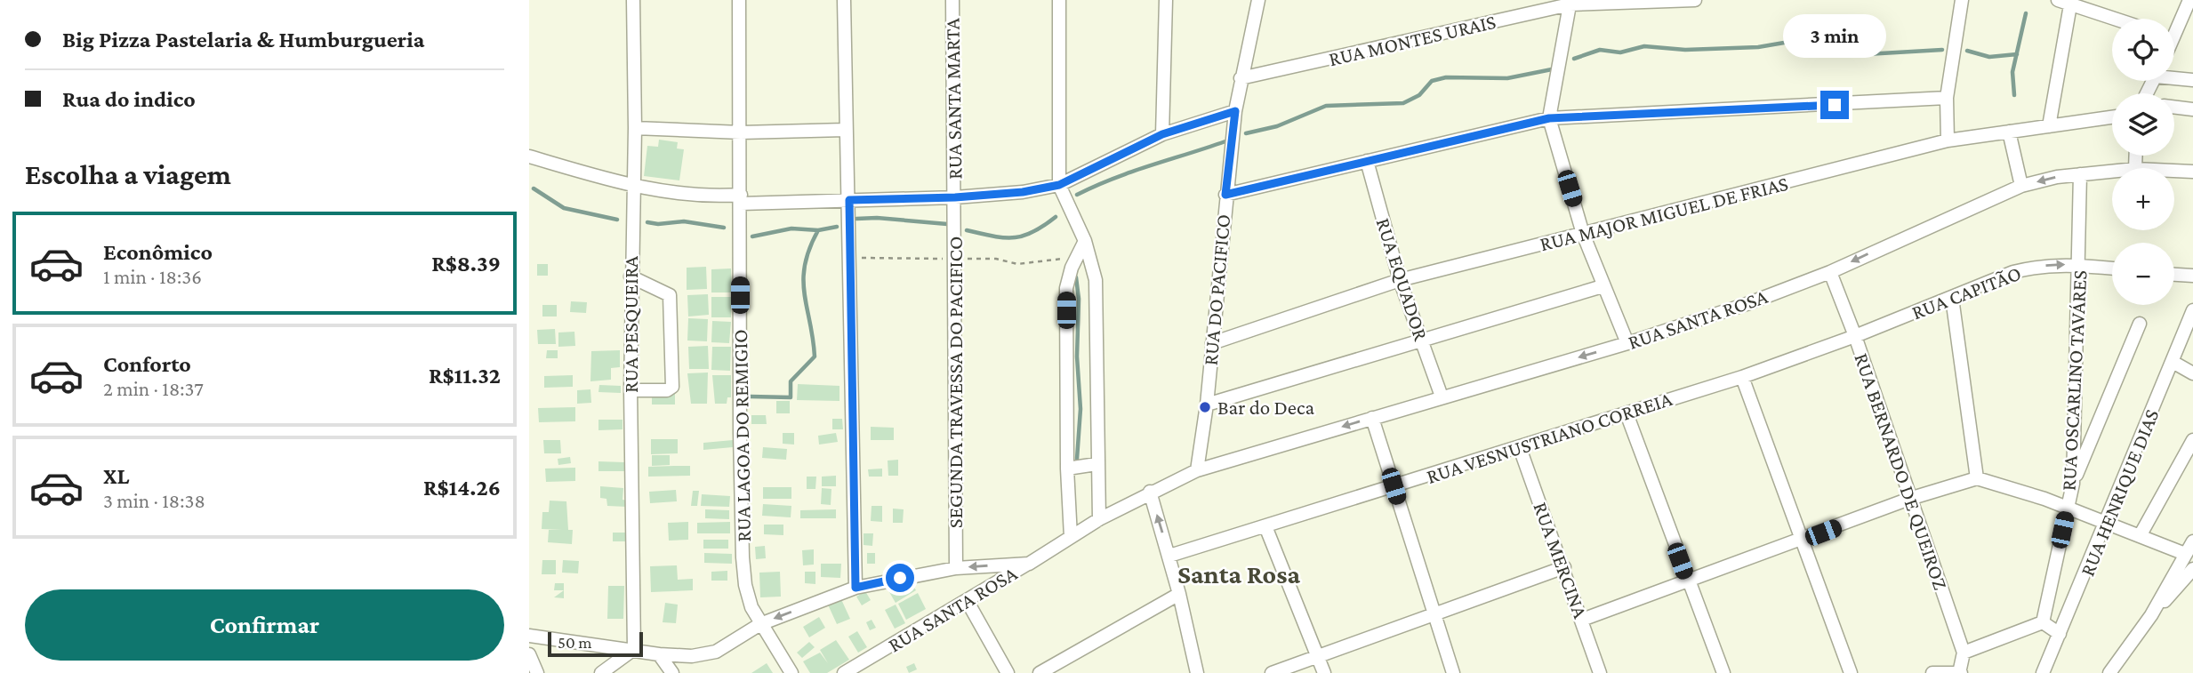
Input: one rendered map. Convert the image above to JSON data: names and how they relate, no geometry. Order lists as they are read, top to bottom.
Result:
{
  "streets": {
    "street": [
      "RUA MONTES URAIS",
      "RUA SANTA MARTA",
      "RUA MAJOR MIGUEL DE FRIAS",
      "RUA EQUADOR",
      "RUA DO PACIFICO",
      "RUA CAPITÃO",
      "RUA SANTA ROSA",
      "RUA PESQUEIRA",
      "RUA OSCARLINO TAVÁRES",
      "SEGUNDA TRAVESSA DO PACIFICO",
      "RUA LAGOA DO REMIGIO",
      "RUA VESNUSTRIANO CORREIA",
      "RUA BERNARDO DE QUEIROZ",
      "RUA HENRIQUE DIAS",
      "RUA MERCINA"
    ]
  },
  "crossings": [
    ["RUA MONTES URAIS", "RUA DO PACIFICO"],
    ["RUA SANTA MARTA", "SEGUNDA TRAVESSA DO PACIFICO"],
    ["RUA MAJOR MIGUEL DE FRIAS", "RUA EQUADOR"],
    ["RUA MAJOR MIGUEL DE FRIAS", "RUA DO PACIFICO"],
    ["RUA EQUADOR", "RUA SANTA ROSA"],
    ["RUA DO PACIFICO", "RUA SANTA ROSA"],
    ["RUA CAPITÃO", "RUA OSCARLINO TAVÁRES"],
    ["RUA CAPITÃO", "RUA VESNUSTRIANO CORREIA"],
    ["RUA CAPITÃO", "RUA BERNARDO DE QUEIROZ"],
    ["RUA SANTA ROSA", "RUA OSCARLINO TAVÁRES"],
    ["RUA SANTA ROSA", "RUA BERNARDO DE QUEIROZ"],
    ["RUA VESNUSTRIANO CORREIA", "RUA BERNARDO DE QUEIROZ"],
    ["RUA VESNUSTRIANO CORREIA", "RUA MERCINA"]
  ],
  "one_way": ["RUA CAPITÃO"],
  "districts": ["Santa Rosa"],
  "places": ["Bar do Deca"],
  "scale_bar": "50 m",
  "page": {
    "banner": ["Big Pizza Pastelaria & Humburgueria", "Rua do indico"],
    "bubble": "3 min",
    "map_buttons": ["+", "−"],
    "heading": "Escolha a viagem",
    "list": [
      {
        "name": "Econômico",
        "note": "1 min · 18:36",
        "value": "R$8.39"
      },
      {
        "name": "Conforto",
        "note": "2 min · 18:37",
        "value": "R$11.32"
      },
      {
        "name": "XL",
        "note": "3 min · 18:38",
        "value": "R$14.26"
      }
    ],
    "buttons": "Confirmar",
    "scale": "50 m"
  }
}
